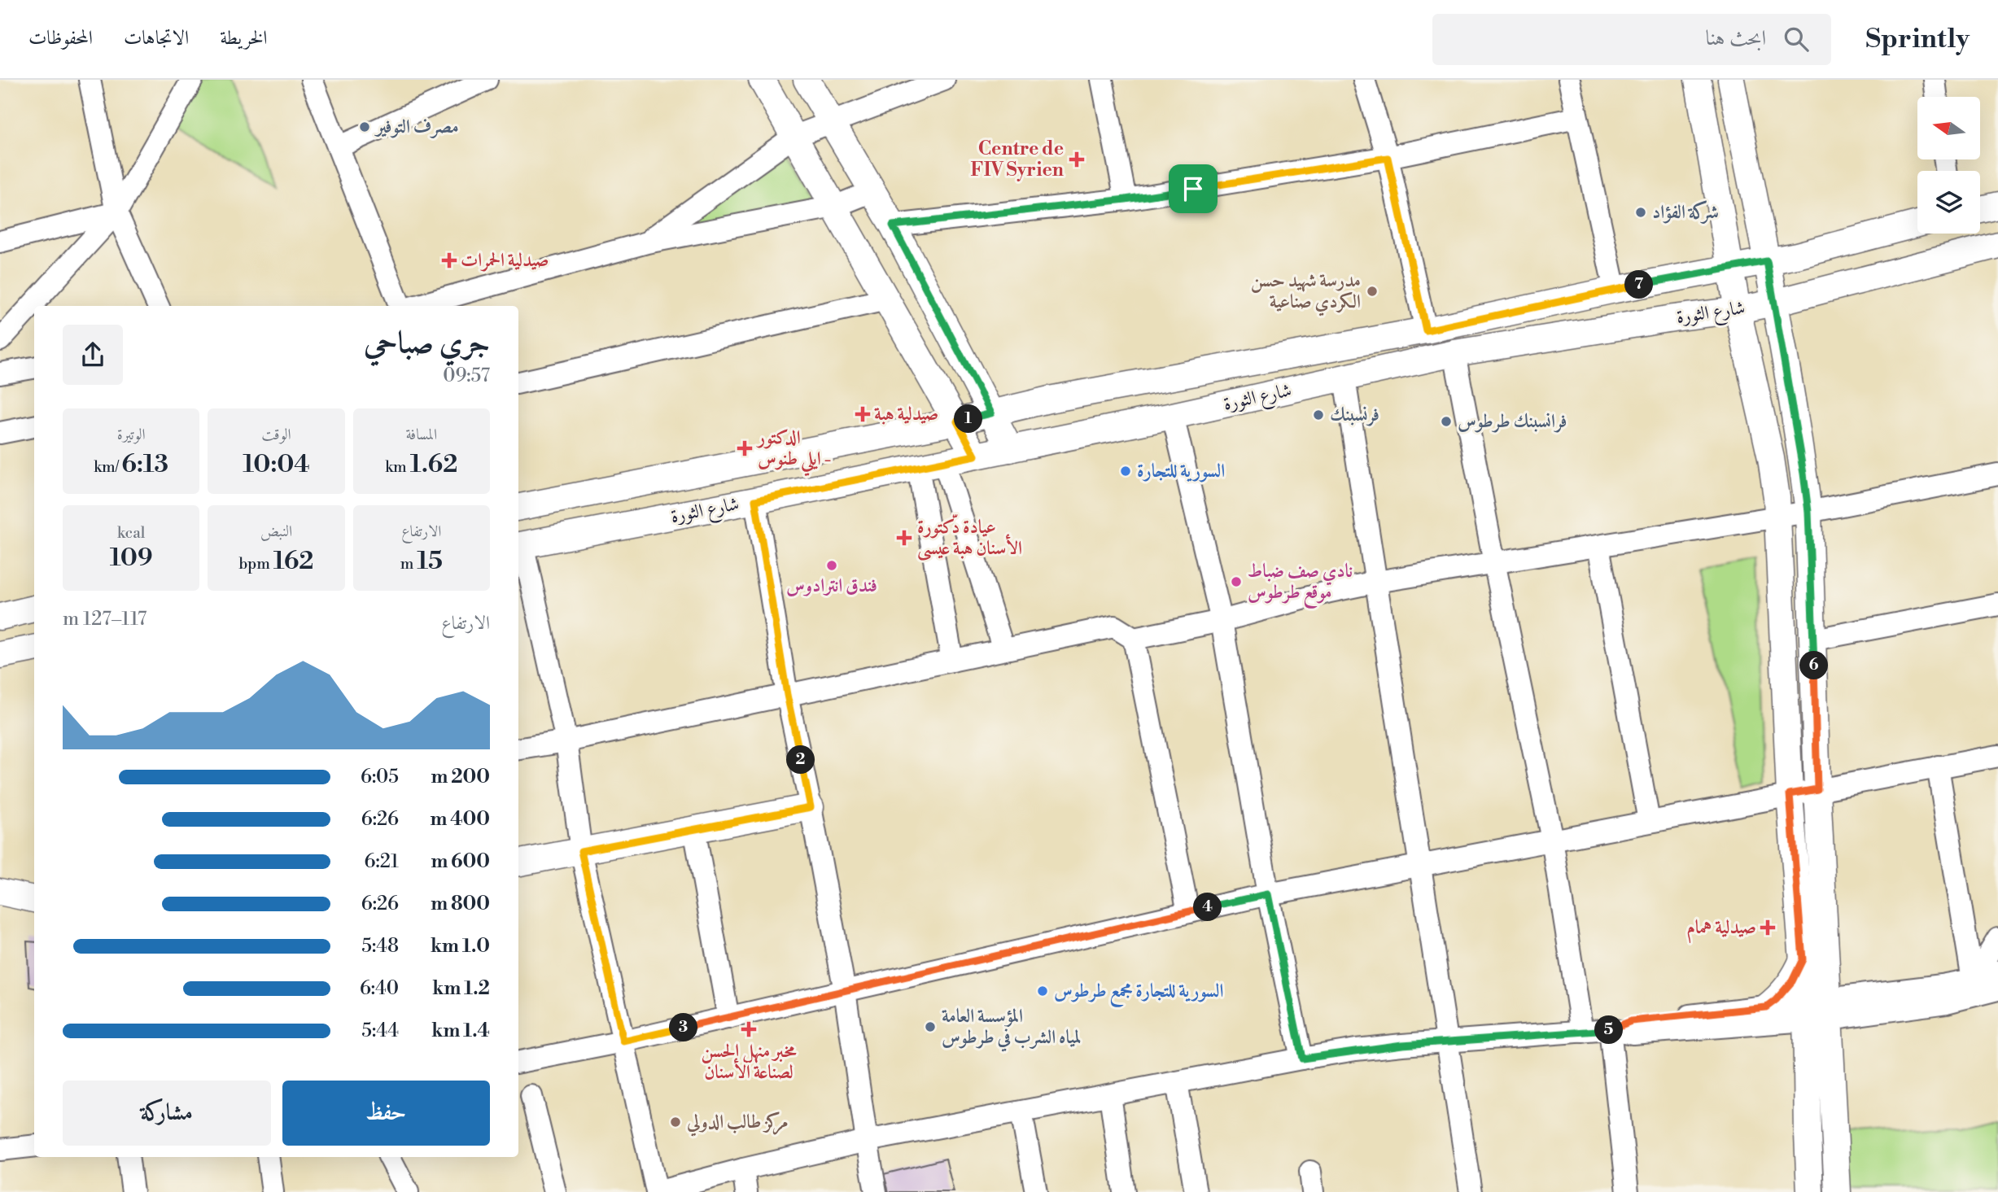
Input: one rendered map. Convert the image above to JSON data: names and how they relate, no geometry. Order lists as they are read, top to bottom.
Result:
{
  "streets": {
    "main road": ["شارع الثورة"]
  },
  "places": {
    "other": [
      "مصرف التوفير",
      "شركة الفؤاد",
      "مدرسة شهيد حسن الكردي صناعية",
      "فرنسبنك",
      "فرانسبنك طرطوس",
      "السورية للتجارة",
      "فندق انترادوس",
      "نادي صف ضباط موقع طرطوس",
      "السورية للتجارة مجمع طرطوس",
      "المؤسسة العامة لمياه الشرب في طرطوس",
      "مركز طالب الدولي"
    ],
    "health": [
      "Centre de FIV Syrien",
      "صيدلية الحمرات",
      "صيدلية هبة",
      "الدكتور ايلي طنوس -",
      "عيادة دّكتورة الأسنان هبة عيسى",
      "صيدلية همام",
      "مخبر منهل الحسن لصناعة الأسنان"
    ]
  },
  "north": "left",
  "page": {
    "header": "Sprintly",
    "search": "ابحث هنا",
    "nav": ["الخريطة", "الاتجاهات", "المحفوظات"],
    "pins": [
      "7",
      "1",
      "6",
      "2",
      "4",
      "3",
      "5"
    ],
    "heading": ["جري صباحي", "09:57"],
    "stats": [
      ["المسافة", "1.62 km"],
      ["الوقت", "10:04"],
      ["الوتيرة", "6:13 /km"],
      ["الارتفاع", "15 m"],
      ["النبض", "162 bpm"],
      ["kcal", "109"]
    ],
    "chart": ["الارتفاع", "117–127 m"],
    "list": [
      {
        "name": "200 m",
        "note": "6:05"
      },
      {
        "name": "400 m",
        "note": "6:26"
      },
      {
        "name": "600 m",
        "note": "6:21"
      },
      {
        "name": "800 m",
        "note": "6:26"
      },
      {
        "name": "1.0 km",
        "note": "5:48"
      },
      {
        "name": "1.2 km",
        "note": "6:40"
      },
      {
        "name": "1.4 km",
        "note": "5:44"
      }
    ],
    "buttons": ["حفظ", "مشاركة"]
  }
}
